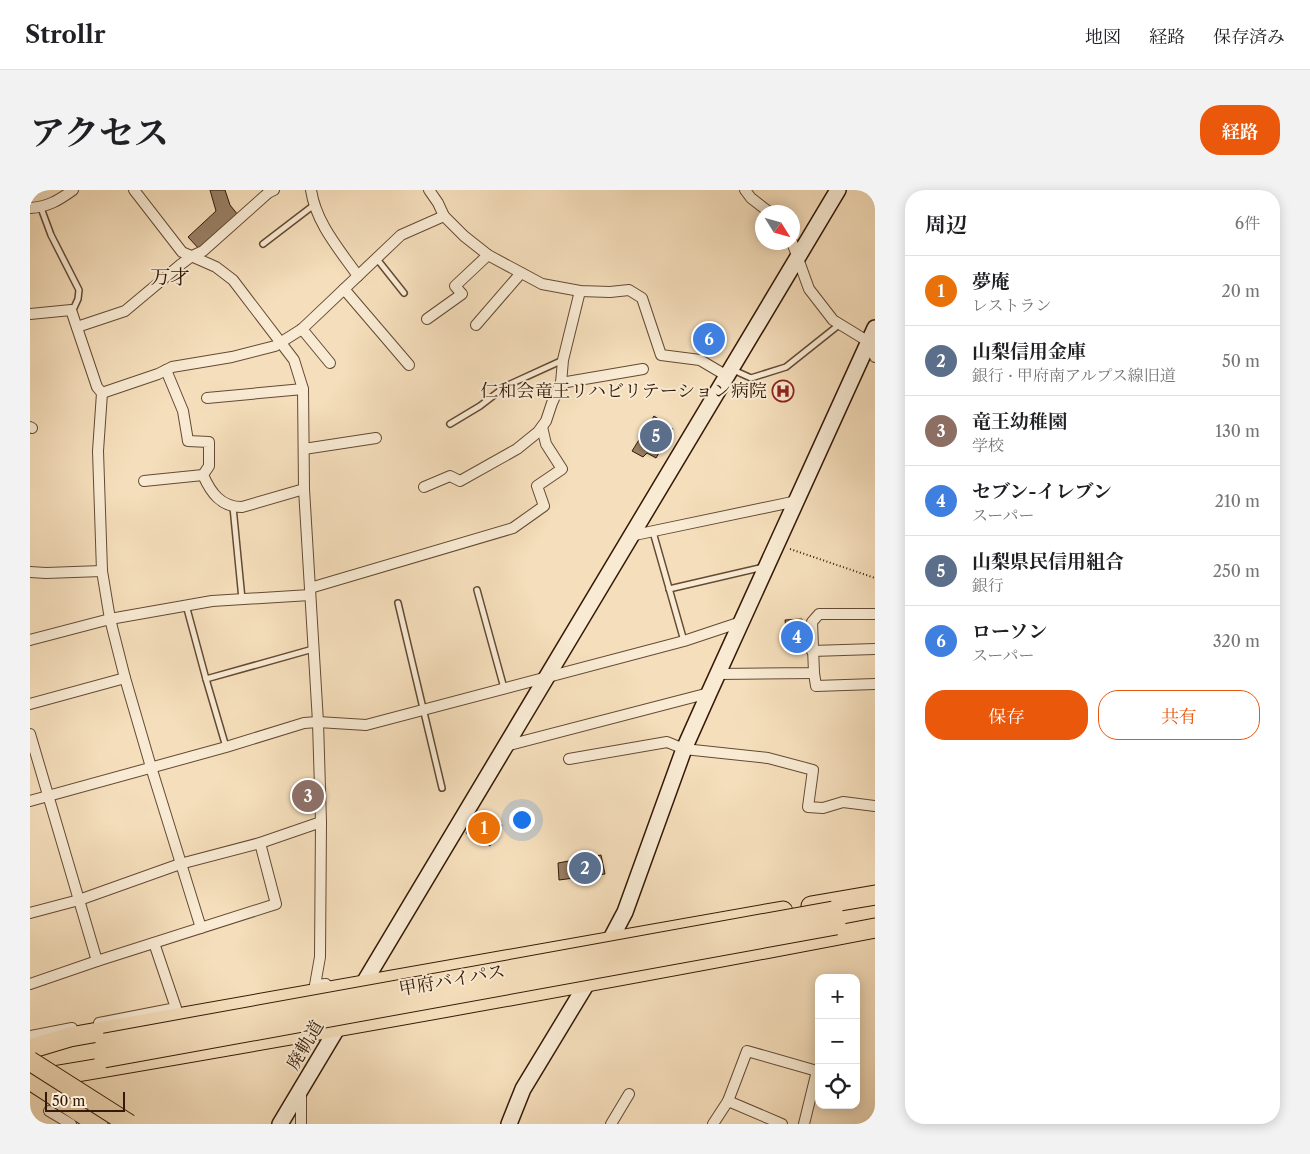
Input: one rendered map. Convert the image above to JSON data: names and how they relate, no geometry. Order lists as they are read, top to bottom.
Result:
{
  "streets": {
    "highway": ["甲府バイパス"],
    "street": ["廃軌道"]
  },
  "districts": ["万才"],
  "places": {
    "hospital": ["仁和会竜王リハビリテーション病院"]
  },
  "scale_bar": "50 m",
  "north": "bottom right",
  "page": {
    "header": "Strollr",
    "nav": ["地図", "経路", "保存済み"],
    "title": "アクセス",
    "buttons": [
      "経路",
      ["保存", "共有"]
    ],
    "heading": ["周辺", "6件"],
    "list": [
      {
        "mark": "1",
        "name": "夢庵",
        "note": "レストラン",
        "value": "20 m"
      },
      {
        "mark": "2",
        "name": "山梨信用金庫",
        "note": "銀行 · 甲府南アルプス線旧道",
        "value": "50 m"
      },
      {
        "mark": "3",
        "name": "竜王幼稚園",
        "note": "学校",
        "value": "130 m"
      },
      {
        "mark": "4",
        "name": "セブン-イレブン",
        "note": "スーパー",
        "value": "210 m"
      },
      {
        "mark": "5",
        "name": "山梨県民信用組合",
        "note": "銀行",
        "value": "250 m"
      },
      {
        "mark": "6",
        "name": "ローソン",
        "note": "スーパー",
        "value": "320 m"
      }
    ],
    "pins": [
      "6",
      "5",
      "4",
      "3",
      "1",
      "2"
    ],
    "map_buttons": ["+", "−"],
    "scale": "50 m"
  }
}
